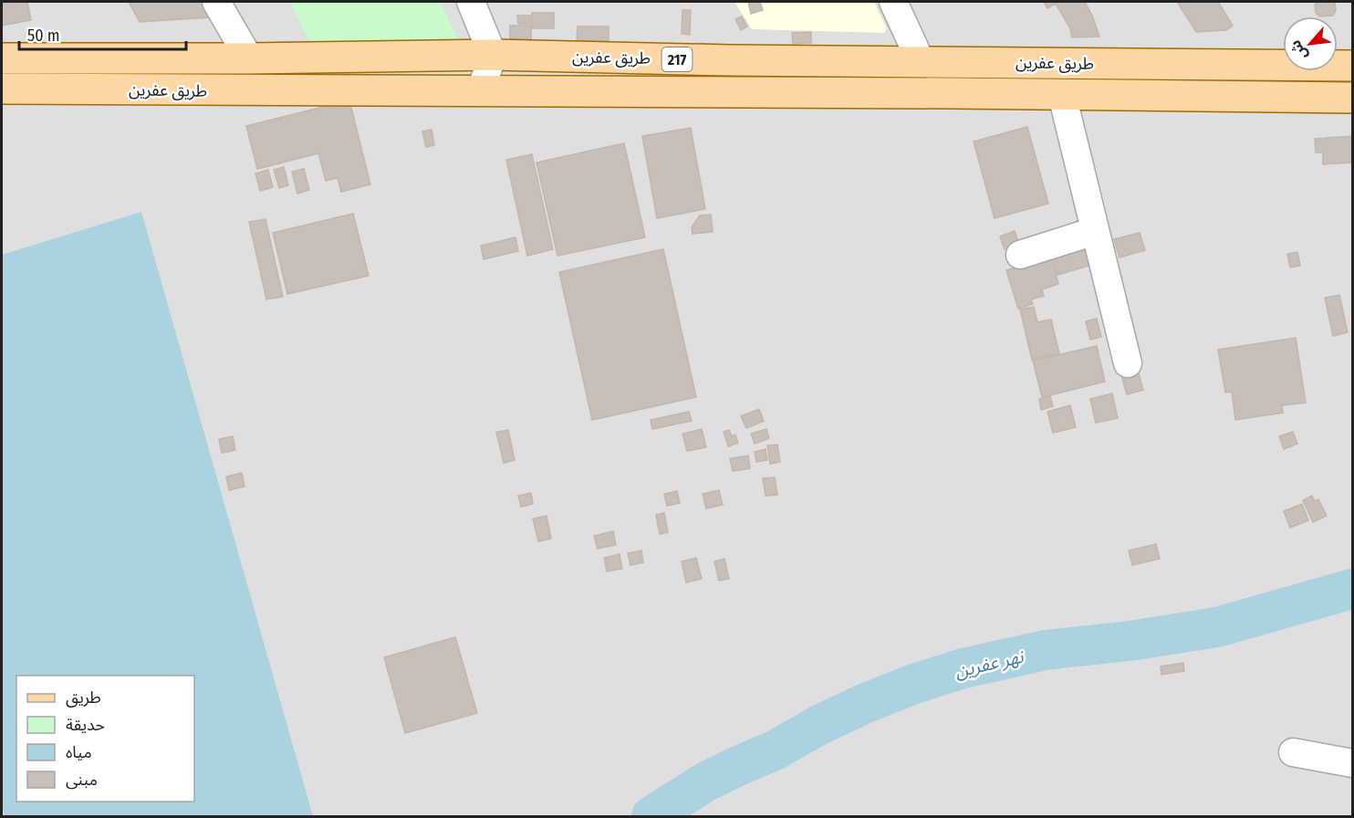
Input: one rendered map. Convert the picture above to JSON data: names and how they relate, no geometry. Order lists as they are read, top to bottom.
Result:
{
  "streets": {
    "main road": ["طريق عفرين", "217"]
  },
  "water": ["نهر عفرين"],
  "legend": [
    "طريق",
    "حديقة",
    "مياه",
    "مبنى"
  ],
  "scale_bar": "50 m",
  "north": "bottom left"
}
